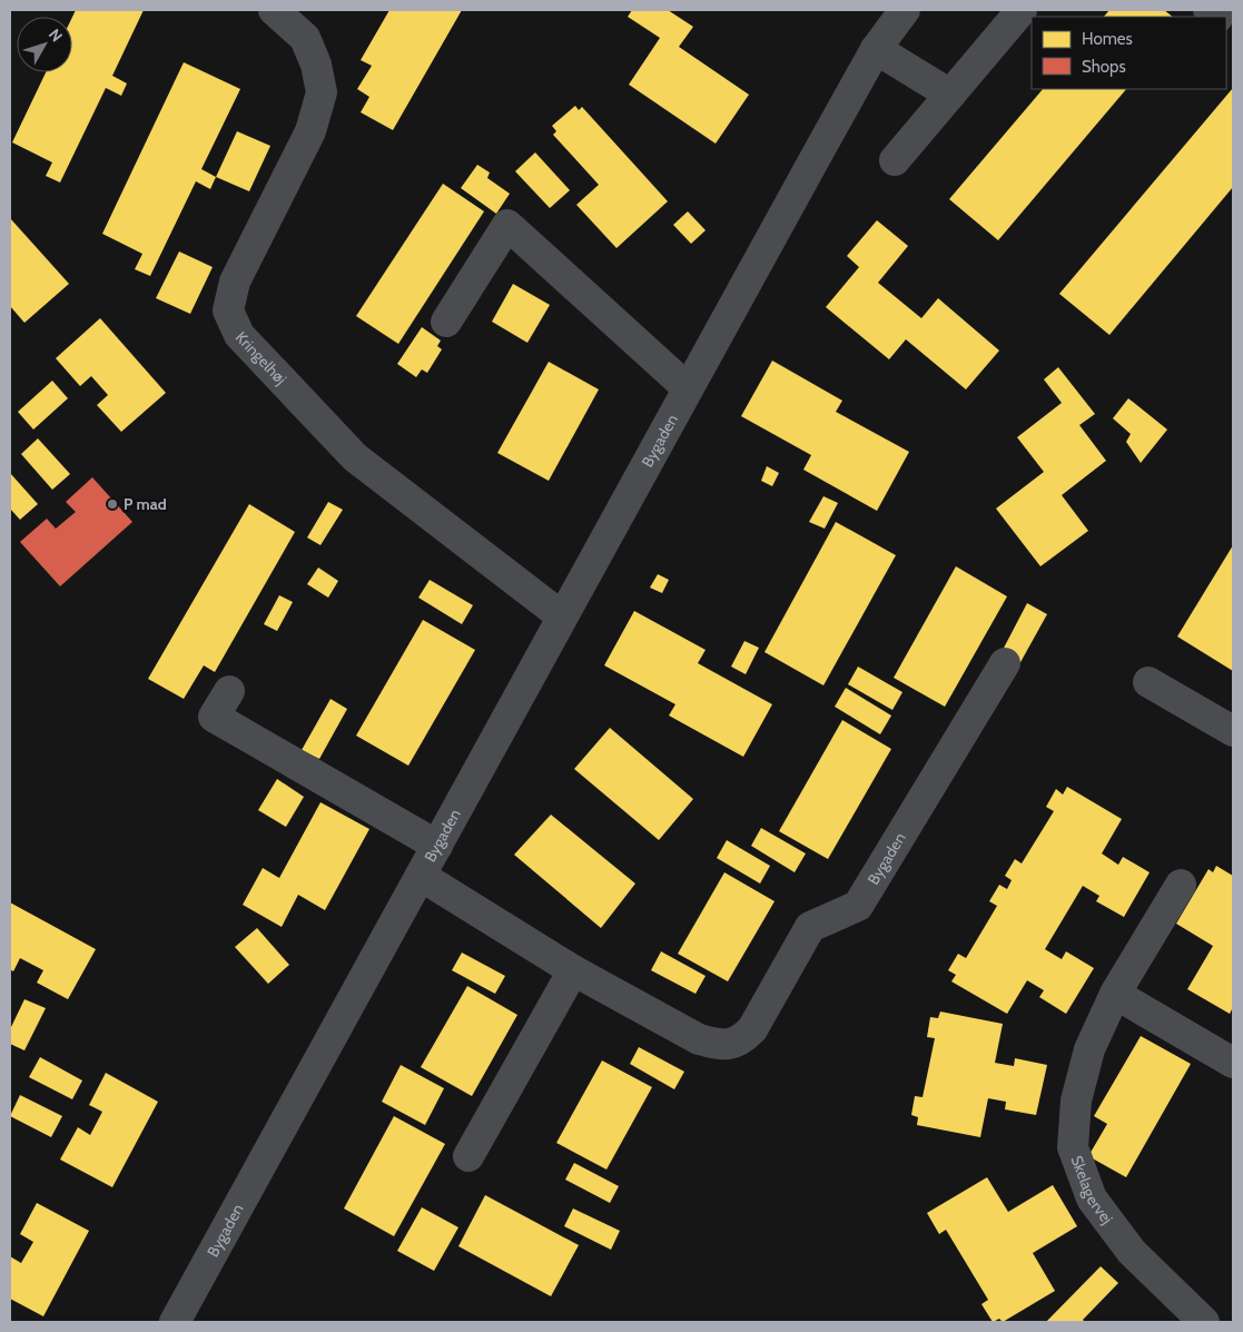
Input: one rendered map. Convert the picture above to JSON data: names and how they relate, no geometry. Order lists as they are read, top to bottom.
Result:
{
  "streets": {
    "street": ["Kringelhøj", "Bygaden", "Skelagervej"]
  },
  "crossings": [
    ["Kringelhøj", "Bygaden"]
  ],
  "places": ["P mad"],
  "legend": ["Homes", "Shops"],
  "north": "top right"
}
